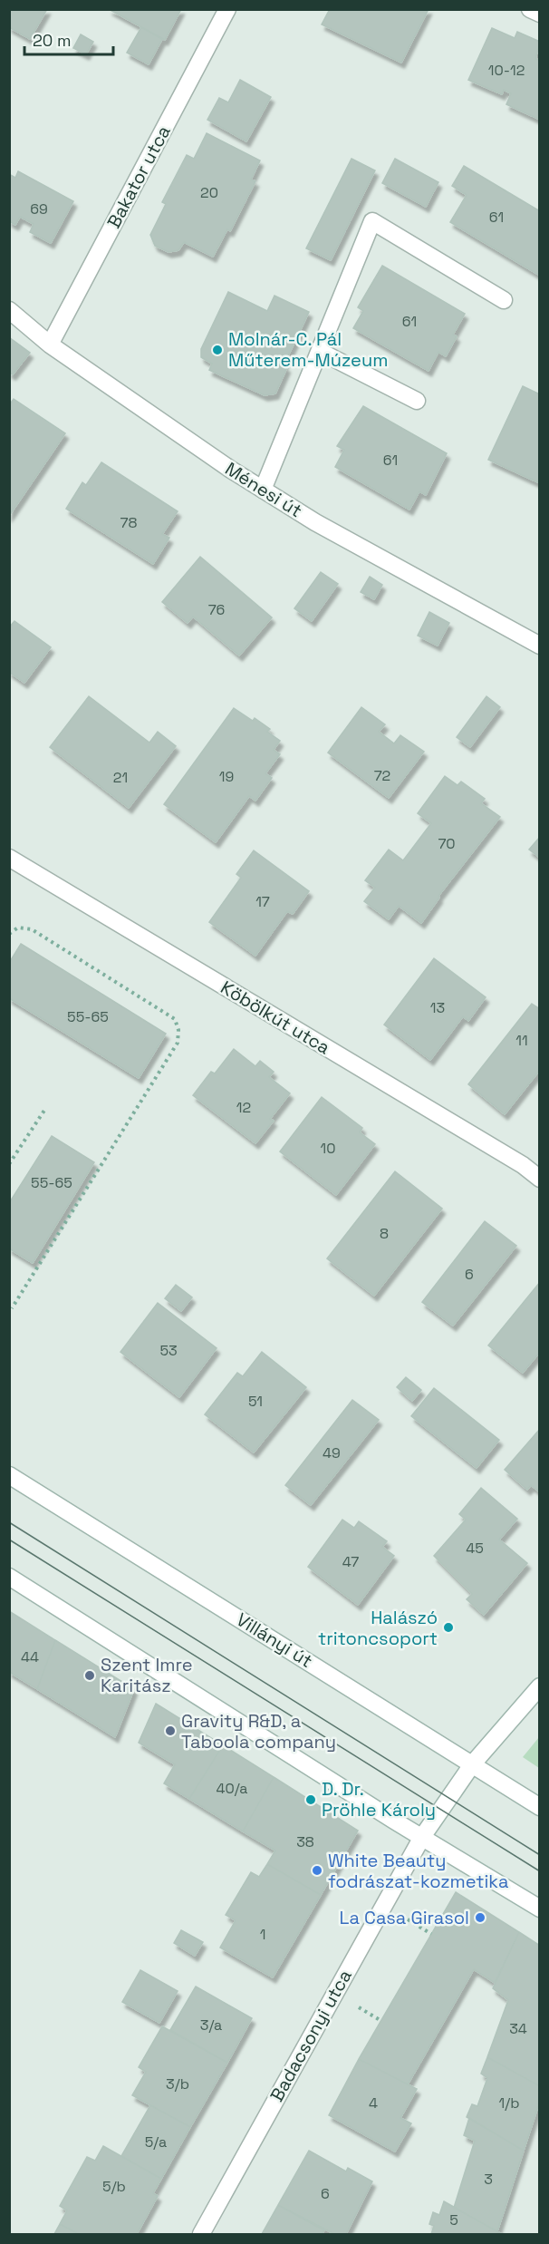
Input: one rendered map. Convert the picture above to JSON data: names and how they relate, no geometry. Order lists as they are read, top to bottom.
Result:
{
  "streets": {
    "street": [
      "Bakator utca",
      "Ménesi út",
      "Köbölkút utca",
      "Villányi út",
      "Badacsonyi utca"
    ]
  },
  "crossings": [
    ["Bakator utca", "Ménesi út"],
    ["Villányi út", "Badacsonyi utca"]
  ],
  "places": [
    "Molnár-C. Pál Műterem-Múzeum",
    "Halászó tritoncsoport",
    "Szent Imre Karitász",
    "Gravity R&D, a Taboola company",
    "D. Dr. Pröhle Károly",
    "White Beauty fodrászat-kozmetika",
    "La Casa Girasol"
  ],
  "house_numbers": [
    "10-12",
    "20",
    "69",
    "61",
    "61",
    "61",
    "78",
    "76",
    "72",
    "19",
    "21",
    "70",
    "17",
    "13",
    "55-65",
    "11",
    "12",
    "10",
    "55-65",
    "8",
    "6",
    "53",
    "51",
    "49",
    "45",
    "47",
    "44",
    "40/a",
    "38",
    "1",
    "3/a",
    "34",
    "3/b",
    "4",
    "1/b",
    "5/a",
    "3",
    "5/b",
    "6",
    "5"
  ],
  "scale_bar": "20 m"
}
